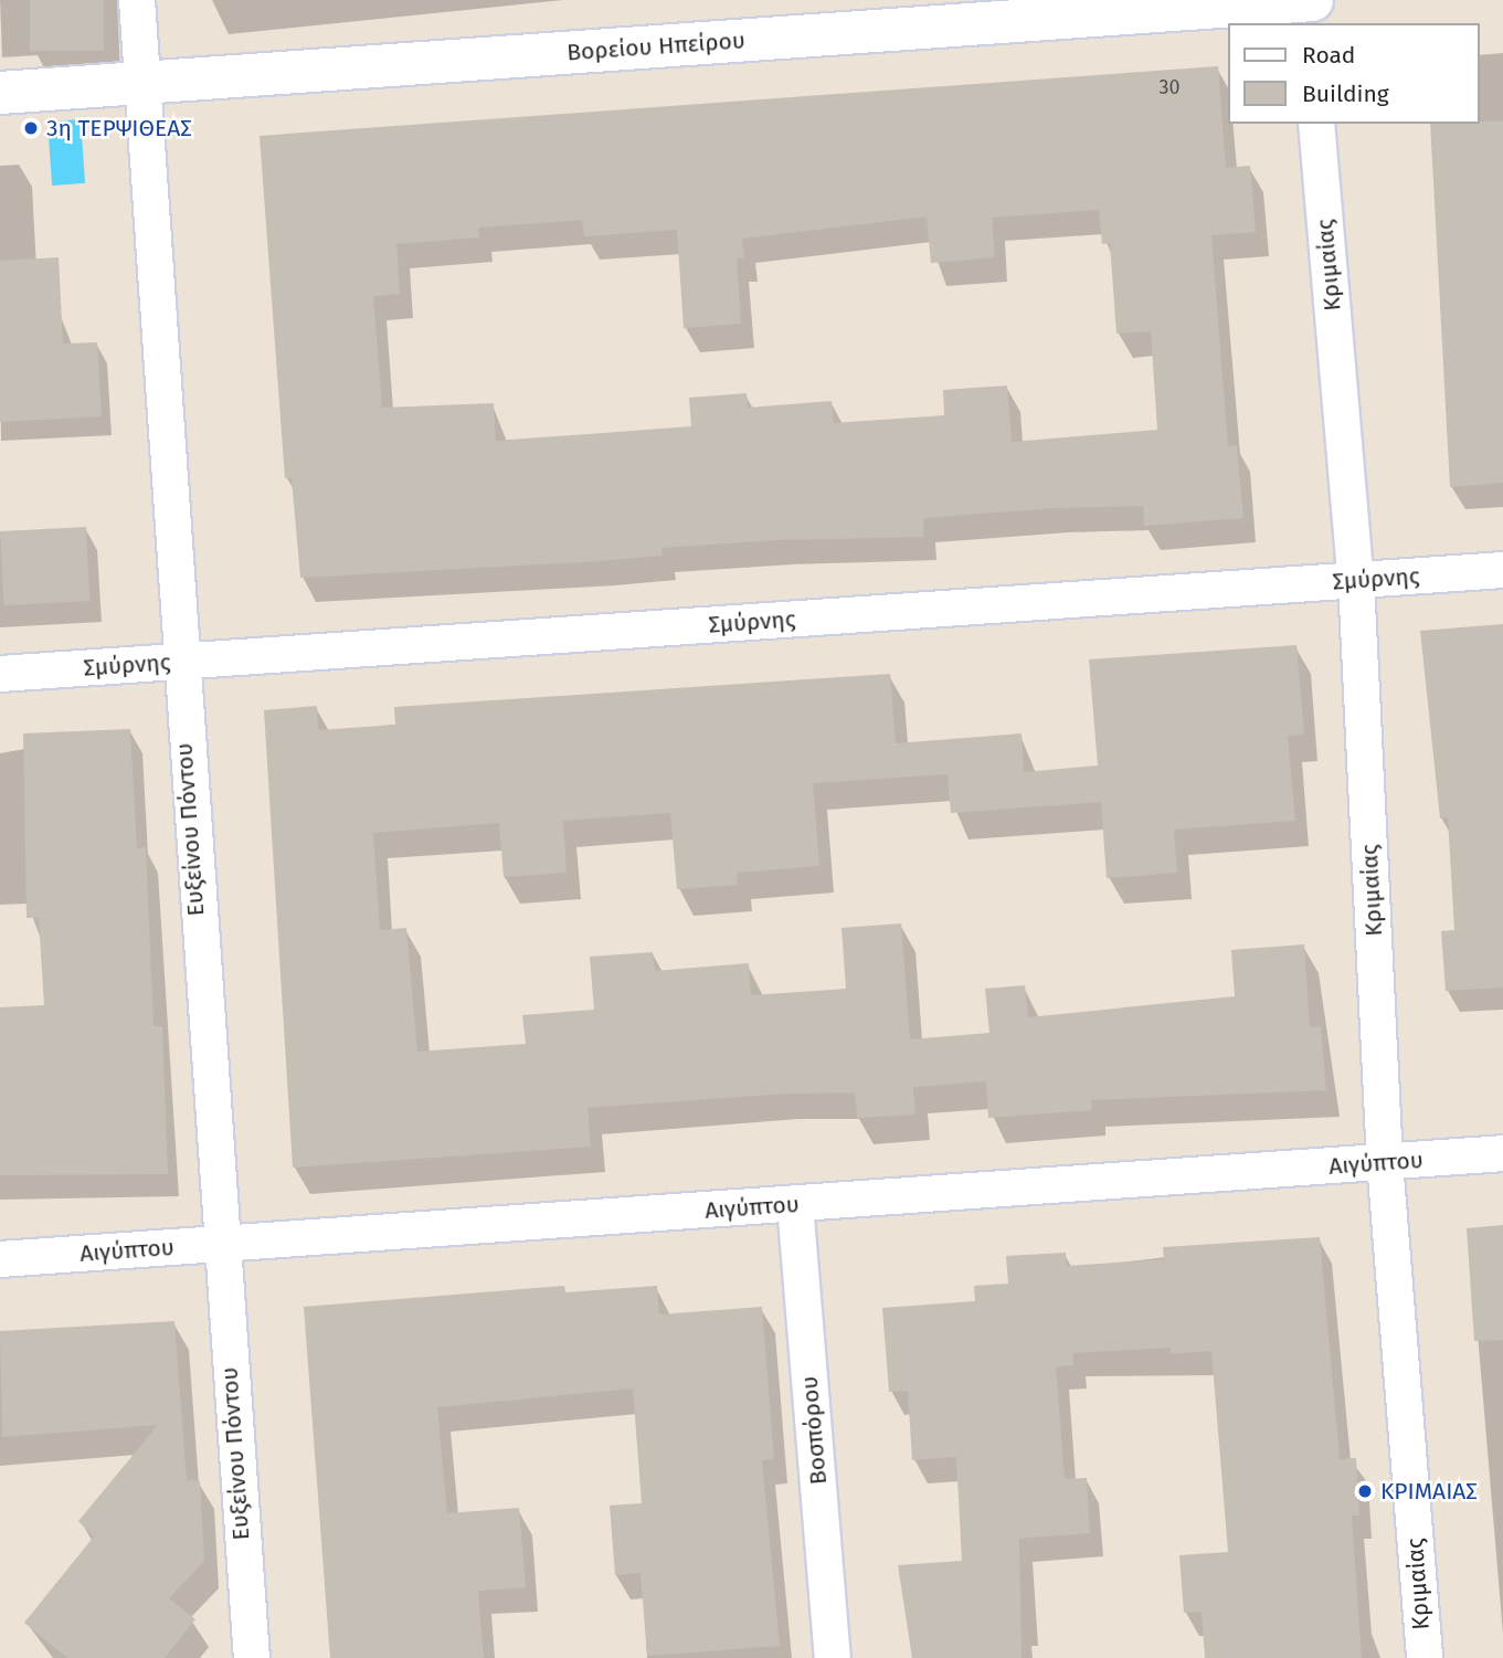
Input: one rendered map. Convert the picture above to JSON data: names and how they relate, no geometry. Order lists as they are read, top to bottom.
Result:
{
  "streets": {
    "street": [
      "Βορείου Ηπείρου",
      "Κριμαίας",
      "Σμύρνης",
      "Ευξείνου Πόντου",
      "Αιγύπτου",
      "Βοσπόρου"
    ]
  },
  "crossings": [
    ["Βορείου Ηπείρου", "Ευξείνου Πόντου"],
    ["Κριμαίας", "Σμύρνης"],
    ["Κριμαίας", "Αιγύπτου"],
    ["Σμύρνης", "Ευξείνου Πόντου"],
    ["Ευξείνου Πόντου", "Αιγύπτου"],
    ["Αιγύπτου", "Βοσπόρου"]
  ],
  "places": ["3η ΤΕΡΨΙΘΕΑΣ", "ΚΡΙΜΑΙΑΣ"],
  "house_numbers": ["30"],
  "legend": ["Road", "Building"]
}
